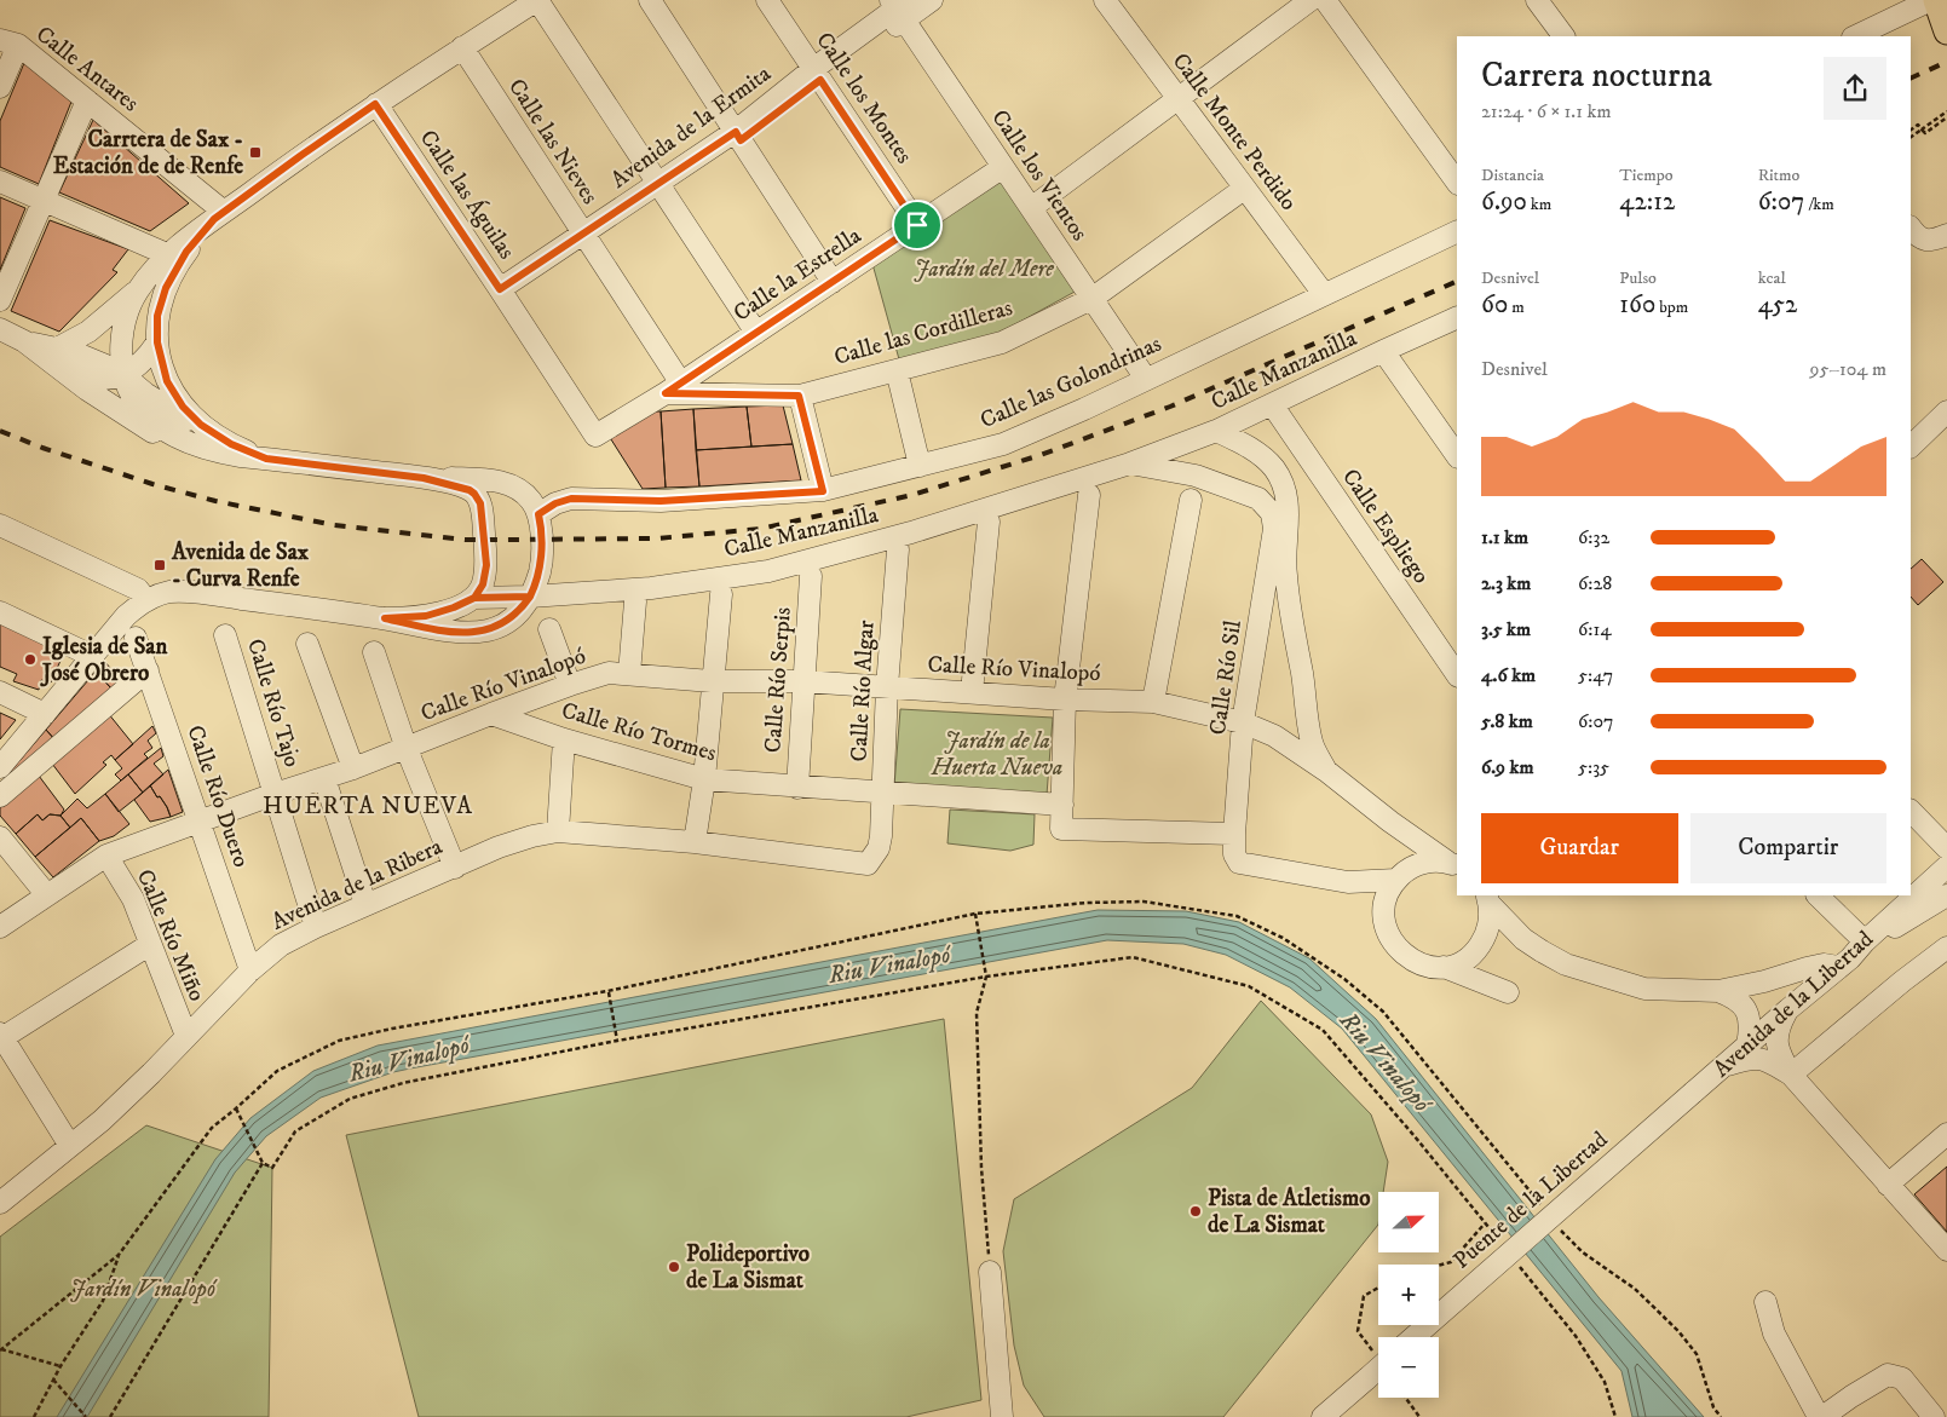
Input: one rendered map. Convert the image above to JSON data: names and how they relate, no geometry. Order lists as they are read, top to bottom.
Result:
{
  "streets": {
    "street": [
      "Calle Antares",
      "Calle los Montes",
      "Avenida de la Ermita",
      "Calle Monte Perdido",
      "Calle las Nieves",
      "Calle los Vientos",
      "Calle las Águilas",
      "Calle la Estrella",
      "Calle las Cordilleras",
      "Calle Manzanilla",
      "Calle las Golondrinas",
      "Calle Espliego",
      "Calle Río Vinalopó",
      "Calle Río Sil",
      "Calle Río Serpis",
      "Calle Río Algar",
      "Calle Río Tajo",
      "Calle Río Tormes",
      "Calle Río Duero",
      "Avenida de la Ribera",
      "Calle Río Miño",
      "Avenida de la Libertad",
      "Puente de la Libertad"
    ]
  },
  "crossings": [
    ["Calle los Montes", "Avenida de la Ermita"],
    ["Calle los Montes", "Calle la Estrella"],
    ["Avenida de la Ermita", "Calle las Nieves"],
    ["Avenida de la Ermita", "Calle los Vientos"],
    ["Avenida de la Ermita", "Calle las Águilas"],
    ["Calle Monte Perdido", "Calle las Cordilleras"],
    ["Calle Monte Perdido", "Calle las Golondrinas"],
    ["Calle las Nieves", "Calle la Estrella"],
    ["Calle las Nieves", "Calle las Cordilleras"],
    ["Calle los Vientos", "Calle la Estrella"],
    ["Calle los Vientos", "Calle las Cordilleras"],
    ["Calle los Vientos", "Calle las Golondrinas"],
    ["Calle las Águilas", "Calle la Estrella"],
    ["Calle la Estrella", "Calle las Cordilleras"],
    ["Calle Manzanilla", "Calle Espliego"],
    ["Calle Manzanilla", "Calle Río Sil"],
    ["Calle Río Vinalopó", "Calle Río Sil"],
    ["Calle Río Vinalopó", "Calle Río Serpis"],
    ["Calle Río Vinalopó", "Calle Río Algar"],
    ["Calle Río Vinalopó", "Calle Río Tajo"],
    ["Calle Río Vinalopó", "Calle Río Tormes"],
    ["Calle Río Vinalopó", "Calle Río Duero"],
    ["Calle Río Vinalopó", "Calle Río Miño"],
    ["Calle Río Serpis", "Calle Río Tormes"],
    ["Calle Río Algar", "Calle Río Tormes"],
    ["Calle Río Algar", "Avenida de la Ribera"],
    ["Calle Río Tajo", "Avenida de la Ribera"],
    ["Calle Río Duero", "Avenida de la Ribera"],
    ["Avenida de la Ribera", "Calle Río Miño"],
    ["Avenida de la Libertad", "Puente de la Libertad"]
  ],
  "districts": ["HUERTA NUEVA"],
  "water": ["Riu Vinalopó"],
  "parks": ["Jardín del Mere", "Jardín de la Huerta Nueva", "Jardín Vinalopó"],
  "places": {
    "transit": ["Carrtera de Sax - Estación de de Renfe", "Avenida de Sax - Curva Renfe"],
    "other": ["Iglesia de San José Obrero", "Pista de Atletismo de La Sismat", "Polideportivo de La Sismat"]
  },
  "north": "right",
  "page": {
    "heading": ["Carrera nocturna", "21:24 · 6 × 1.1 km"],
    "stats": [
      ["Distancia", "6.90 km"],
      ["Tiempo", "42:12"],
      ["Ritmo", "6:07 /km"],
      ["Desnivel", "60 m"],
      ["Pulso", "160 bpm"],
      ["kcal", "452"]
    ],
    "chart": ["Desnivel", "95–104 m"],
    "list": [
      {
        "name": "1.1 km",
        "note": "6:32"
      },
      {
        "name": "2.3 km",
        "note": "6:28"
      },
      {
        "name": "3.5 km",
        "note": "6:14"
      },
      {
        "name": "4.6 km",
        "note": "5:47"
      },
      {
        "name": "5.8 km",
        "note": "6:07"
      },
      {
        "name": "6.9 km",
        "note": "5:35"
      }
    ],
    "buttons": ["Guardar", "Compartir"],
    "map_buttons": ["+", "−"]
  }
}
